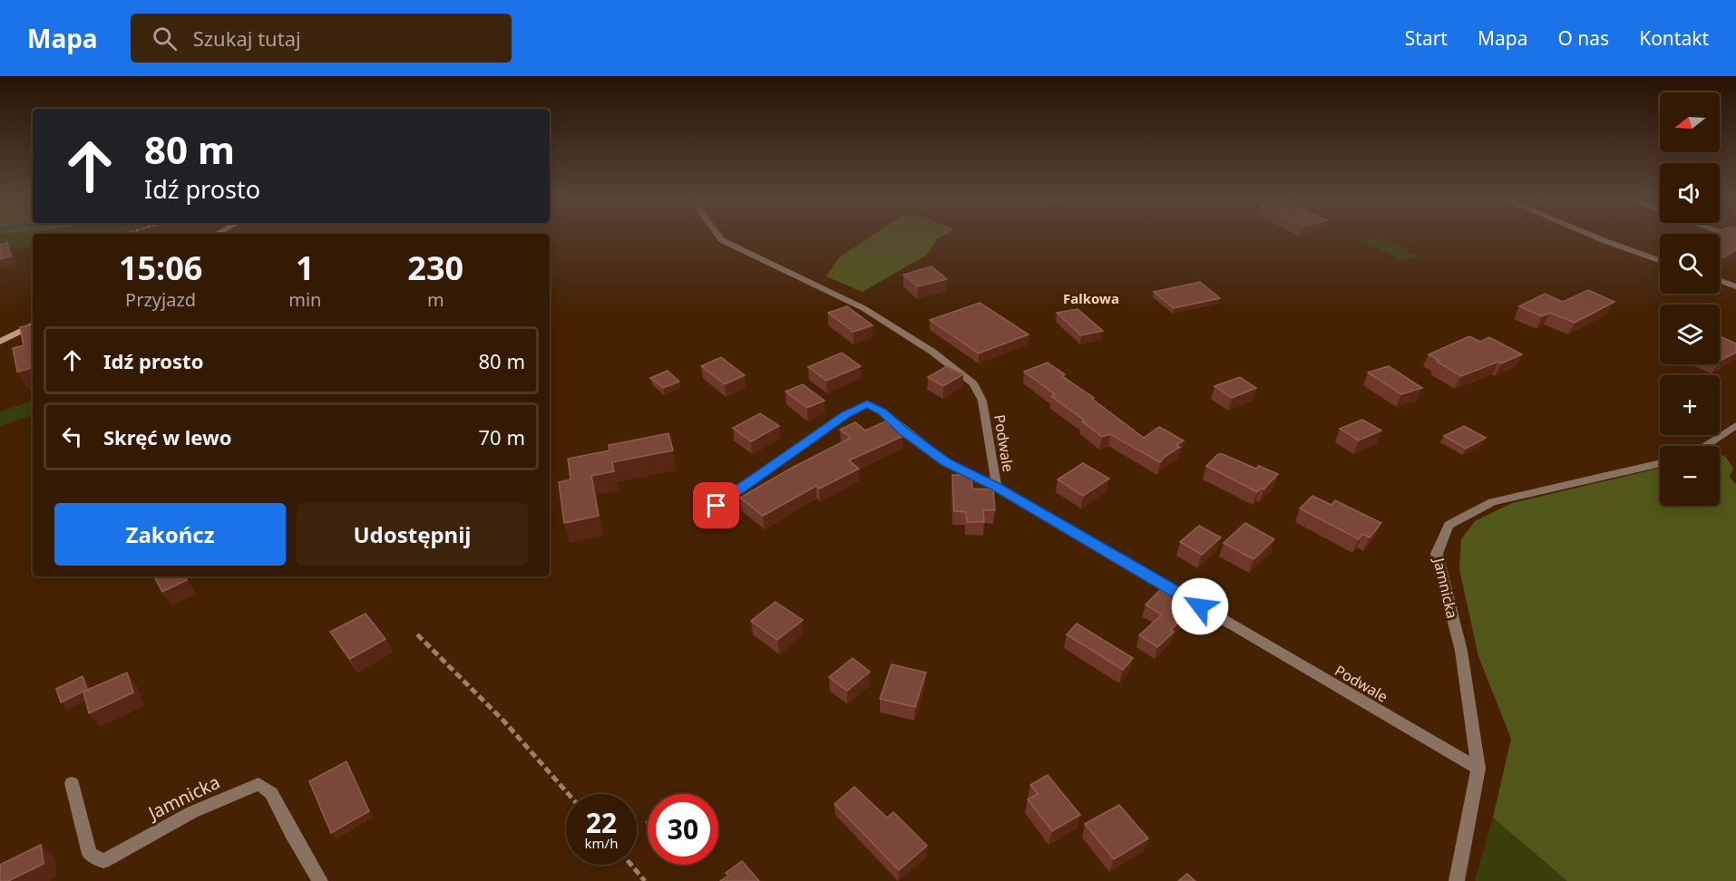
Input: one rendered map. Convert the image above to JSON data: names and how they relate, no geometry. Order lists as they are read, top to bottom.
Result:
{
  "streets": {
    "street": ["Podwale", "Jamnicka"]
  },
  "crossings": [
    ["Podwale", "Jamnicka"]
  ],
  "districts": ["Falkowa"],
  "north": "left",
  "page": {
    "header": "Mapa",
    "search": "Szukaj tutaj",
    "nav": [
      "Start",
      "Mapa",
      "O nas",
      "Kontakt"
    ],
    "map_buttons": ["+", "−"],
    "turn": ["80 m", "Idź prosto"],
    "eta": [
      "15:06",
      "Przyjazd",
      "1",
      "min",
      "230",
      "m"
    ],
    "list": [
      {
        "name": "Idź prosto",
        "value": "80 m"
      },
      {
        "name": "Skręć w lewo",
        "value": "70 m"
      }
    ],
    "buttons": ["Zakończ", "Udostępnij"],
    "speed": "22 km/h",
    "limit": "30"
  }
}
